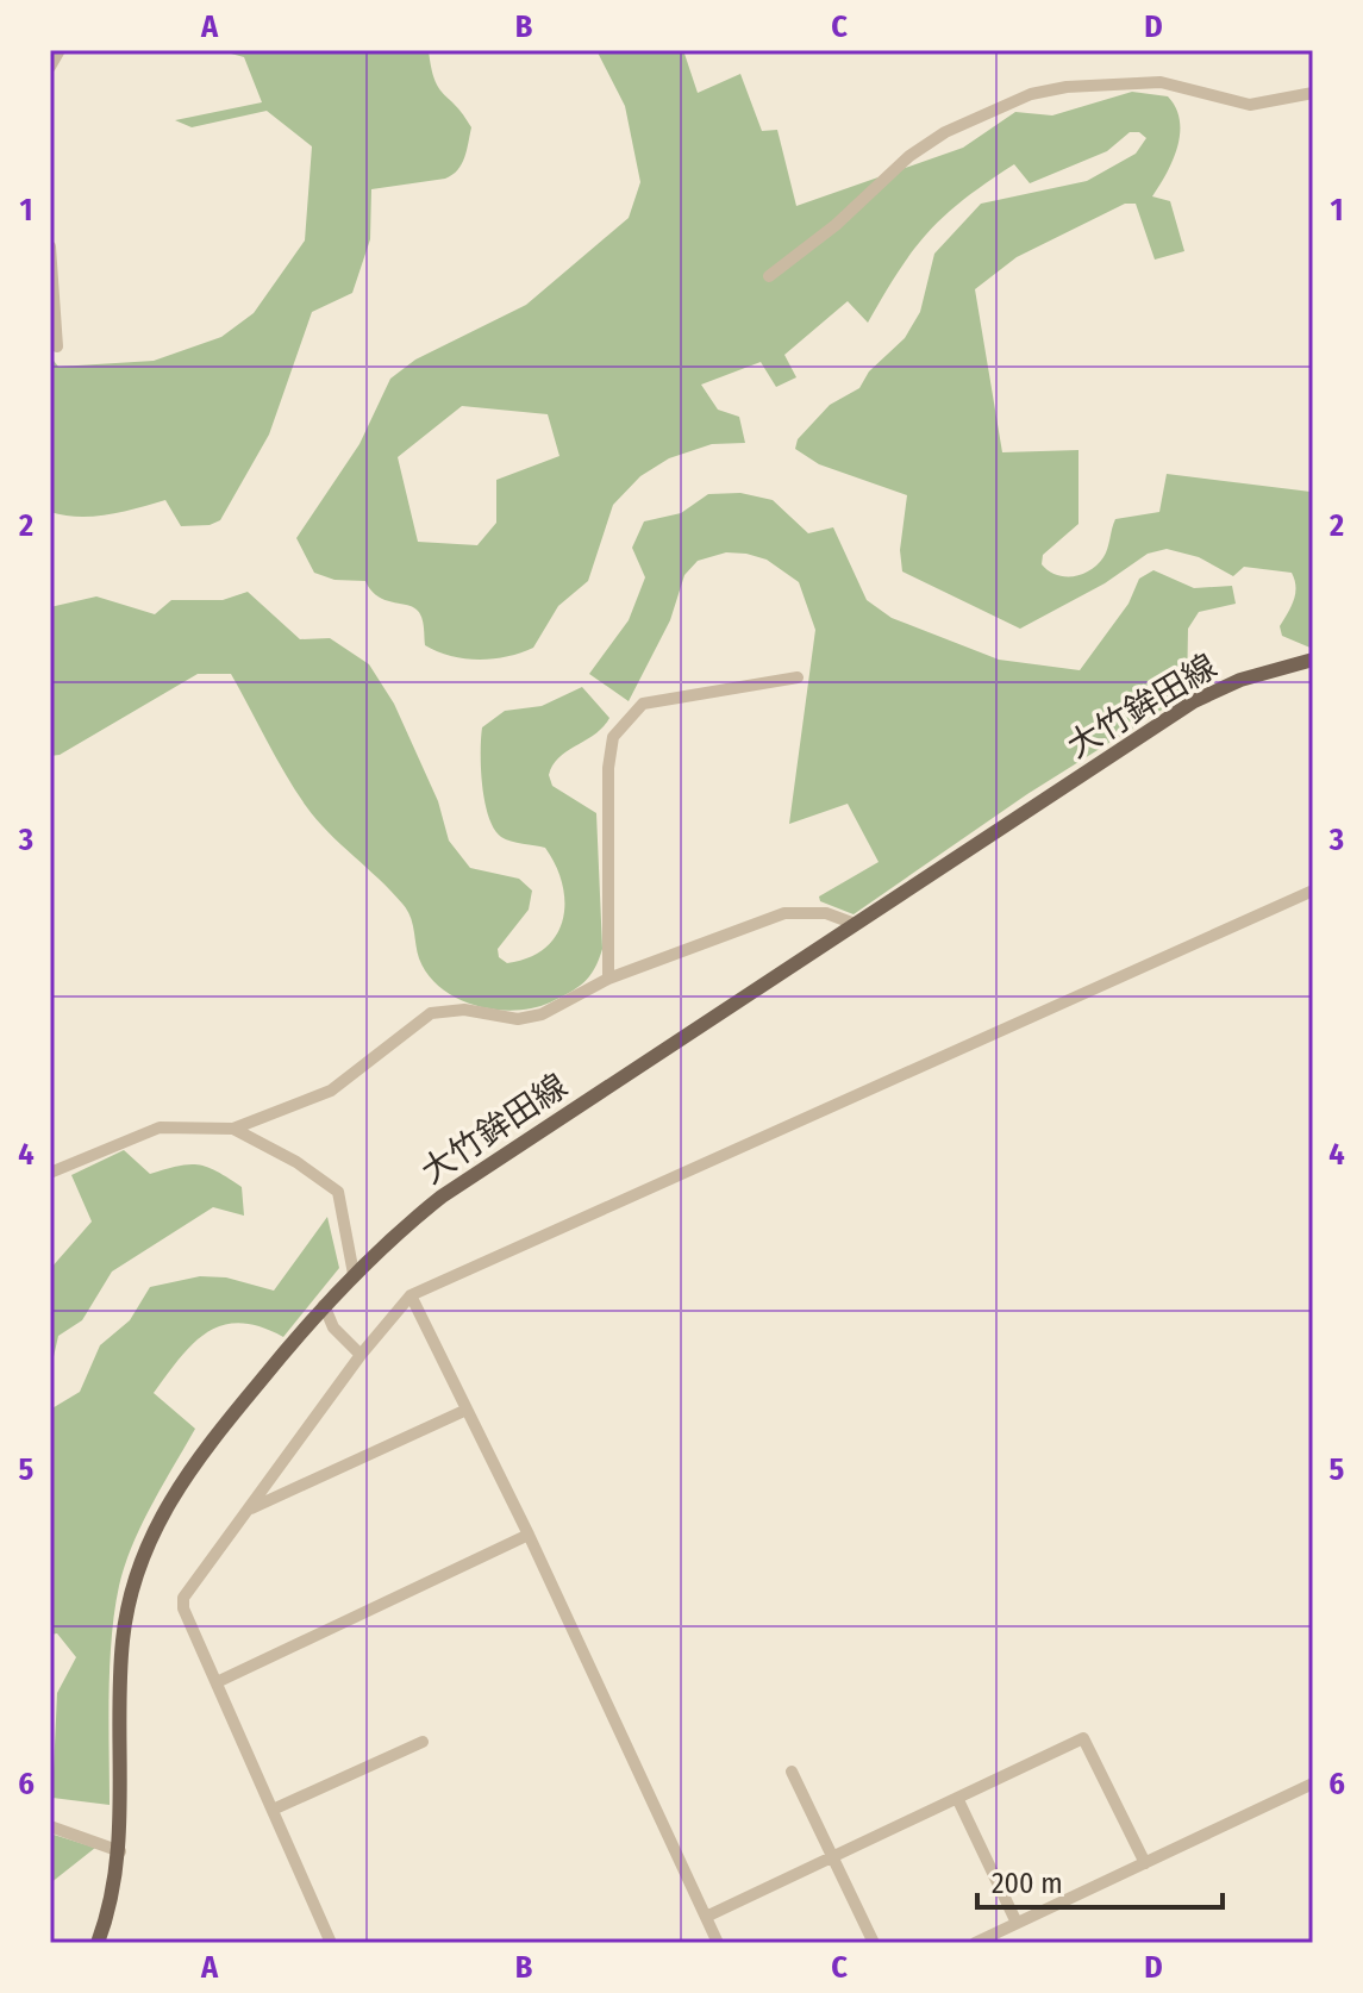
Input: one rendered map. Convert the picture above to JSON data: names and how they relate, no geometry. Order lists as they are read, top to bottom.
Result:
{
  "streets": {
    "main road": ["大竹鉾田線"]
  },
  "scale_bar": "200 m",
  "grid": {
    "columns": [
      "A",
      "B",
      "C",
      "D"
    ],
    "rows": [
      "1",
      "2",
      "3",
      "4",
      "5",
      "6"
    ]
  }
}
